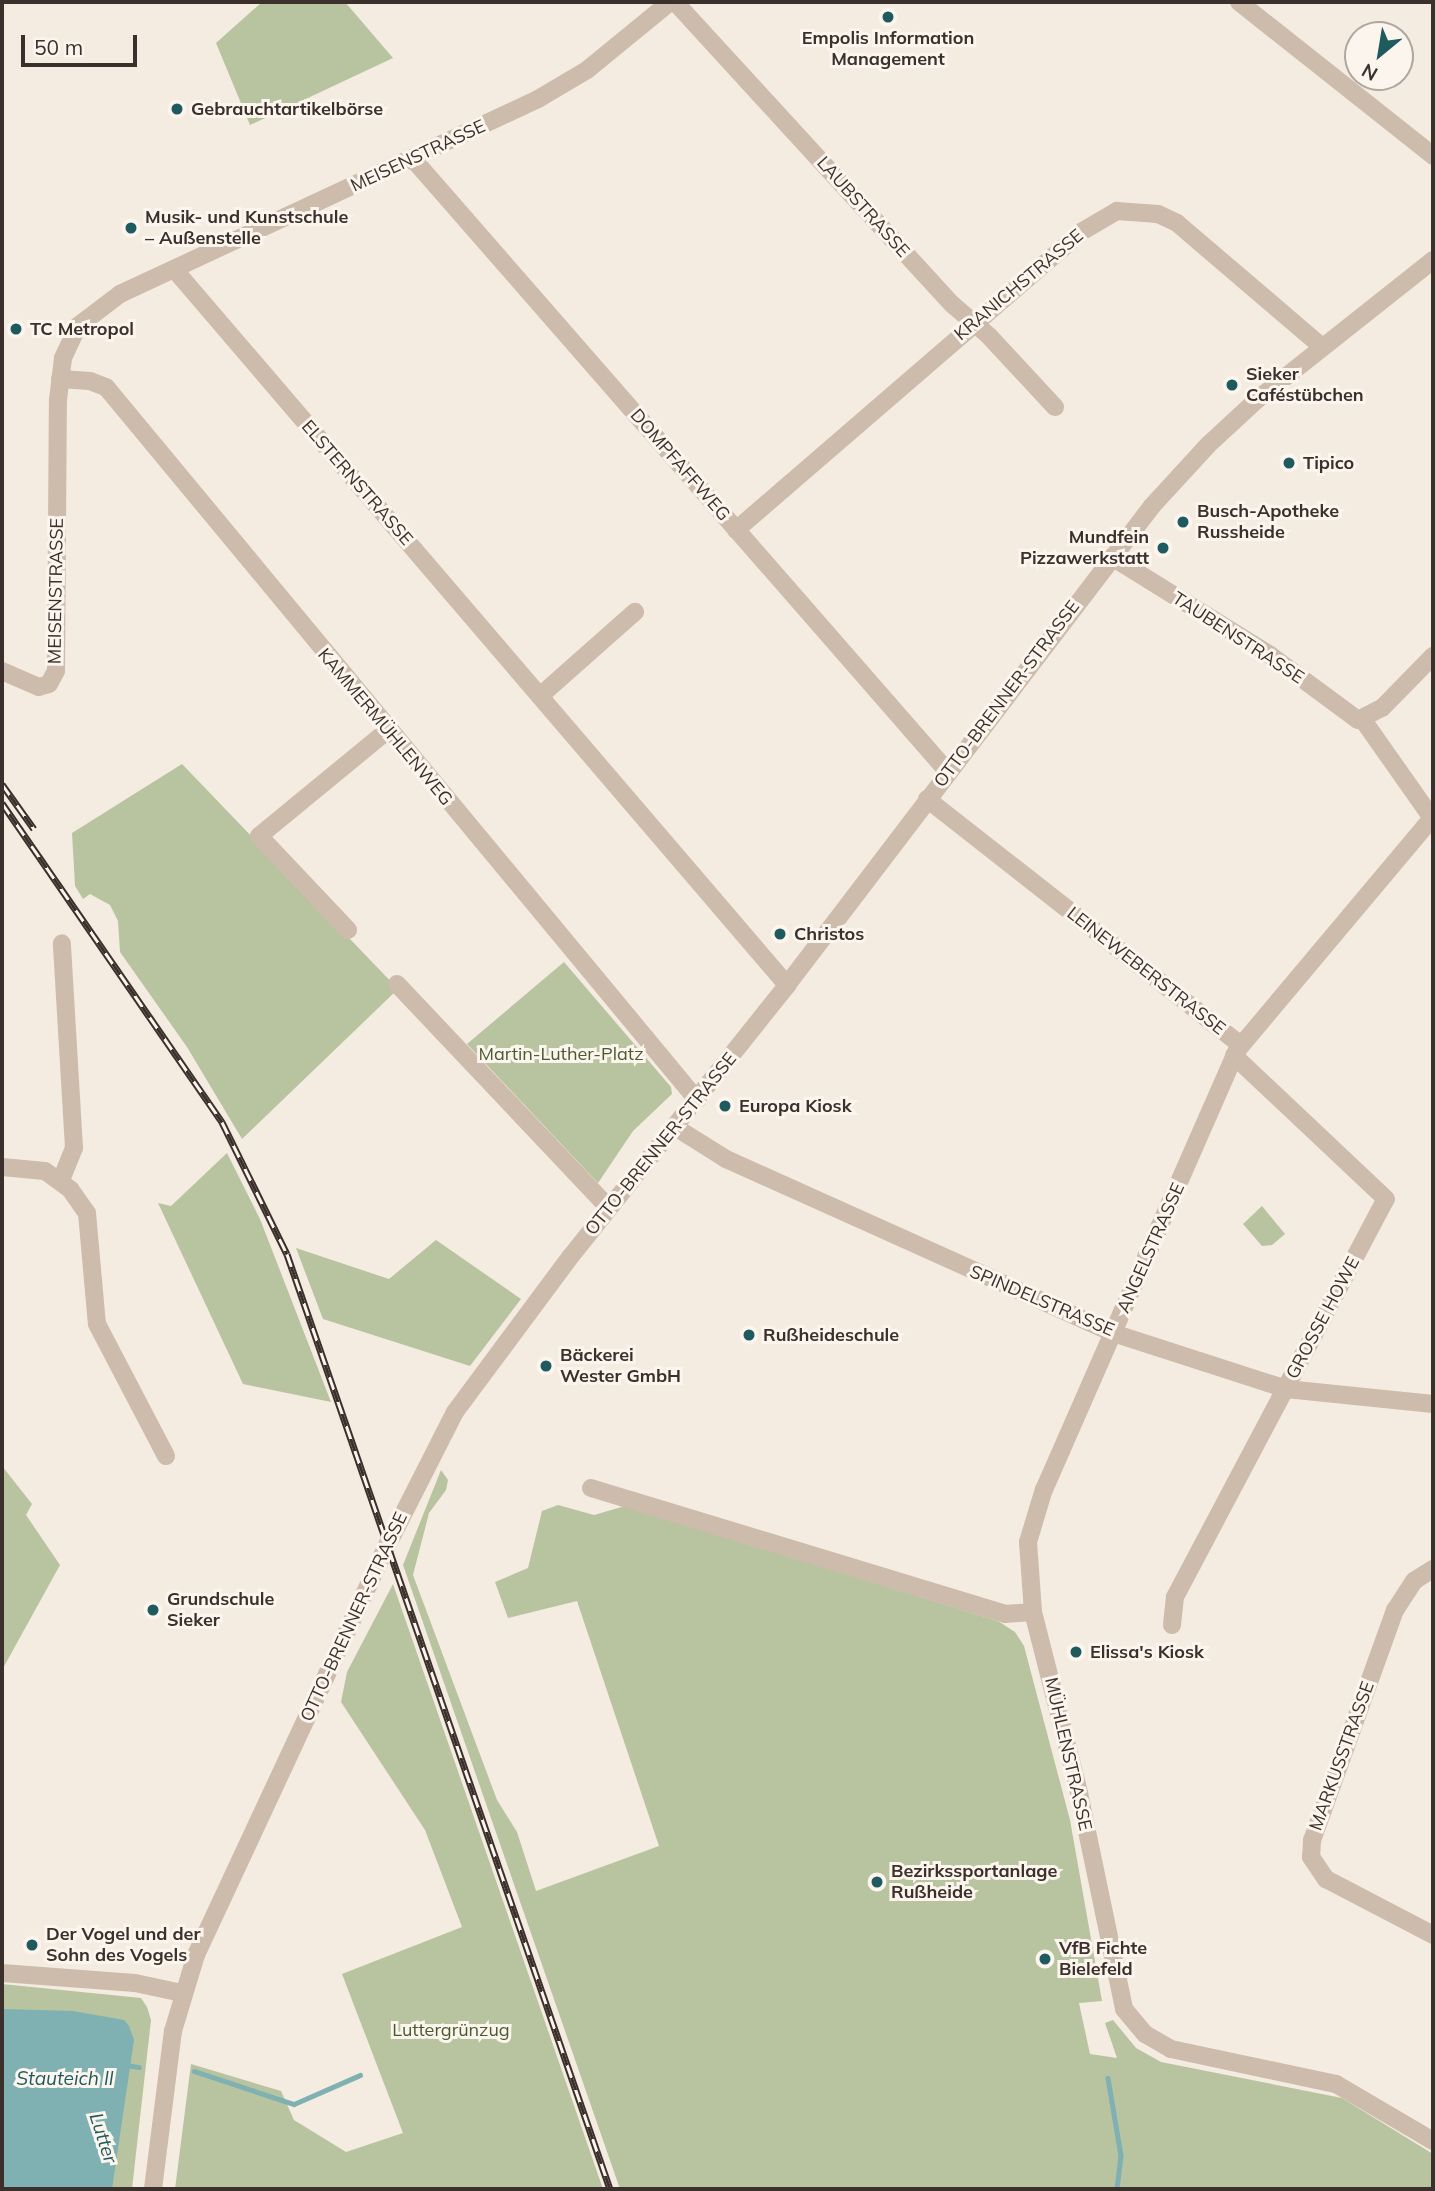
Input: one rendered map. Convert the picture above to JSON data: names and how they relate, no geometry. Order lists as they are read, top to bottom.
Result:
{
  "streets": {
    "street": [
      "MEISENSTRASSE",
      "LAUBSTRASSE",
      "KRANICHSTRASSE",
      "DOMPFAFFWEG",
      "ELSTERNSTRASSE",
      "TAUBENSTRASSE",
      "OTTO-BRENNER-STRASSE",
      "KAMMERMÜHLENWEG",
      "LEINEWEBERSTRASSE",
      "ANGELSTRASSE",
      "SPINDELSTRASSE",
      "GROSSE HOWE",
      "MÜHLENSTRASSE",
      "MARKUSSTRASSE"
    ]
  },
  "crossings": [
    ["MEISENSTRASSE", "LAUBSTRASSE"],
    ["MEISENSTRASSE", "DOMPFAFFWEG"],
    ["MEISENSTRASSE", "ELSTERNSTRASSE"],
    ["MEISENSTRASSE", "KAMMERMÜHLENWEG"],
    ["LAUBSTRASSE", "KRANICHSTRASSE"],
    ["KRANICHSTRASSE", "DOMPFAFFWEG"],
    ["KRANICHSTRASSE", "OTTO-BRENNER-STRASSE"],
    ["DOMPFAFFWEG", "OTTO-BRENNER-STRASSE"],
    ["ELSTERNSTRASSE", "OTTO-BRENNER-STRASSE"],
    ["TAUBENSTRASSE", "OTTO-BRENNER-STRASSE"],
    ["TAUBENSTRASSE", "LEINEWEBERSTRASSE"],
    ["OTTO-BRENNER-STRASSE", "KAMMERMÜHLENWEG"],
    ["OTTO-BRENNER-STRASSE", "LEINEWEBERSTRASSE"],
    ["OTTO-BRENNER-STRASSE", "SPINDELSTRASSE"],
    ["LEINEWEBERSTRASSE", "ANGELSTRASSE"],
    ["LEINEWEBERSTRASSE", "GROSSE HOWE"],
    ["ANGELSTRASSE", "SPINDELSTRASSE"],
    ["ANGELSTRASSE", "GROSSE HOWE"],
    ["ANGELSTRASSE", "MÜHLENSTRASSE"],
    ["SPINDELSTRASSE", "GROSSE HOWE"]
  ],
  "water": ["Stauteich II", "Lutter"],
  "parks": ["Martin-Luther-Platz", "Luttergrünzug"],
  "places": [
    "Empolis Information Management",
    "Gebrauchtartikelbörse",
    "Musik- und Kunstschule – Außenstelle",
    "TC Metropol",
    "Sieker Caféstübchen",
    "Tipico",
    "Busch-Apotheke Russheide",
    "Mundfein Pizzawerkstatt",
    "Christos",
    "Europa Kiosk",
    "Rußheideschule",
    "Bäckerei Wester GmbH",
    "Grundschule Sieker",
    "Elissa's Kiosk",
    "Bezirkssportanlage Rußheide",
    "Der Vogel und der Sohn des Vogels",
    "VfB Fichte Bielefeld"
  ],
  "scale_bar": "50 m",
  "north": "bottom left"
}
